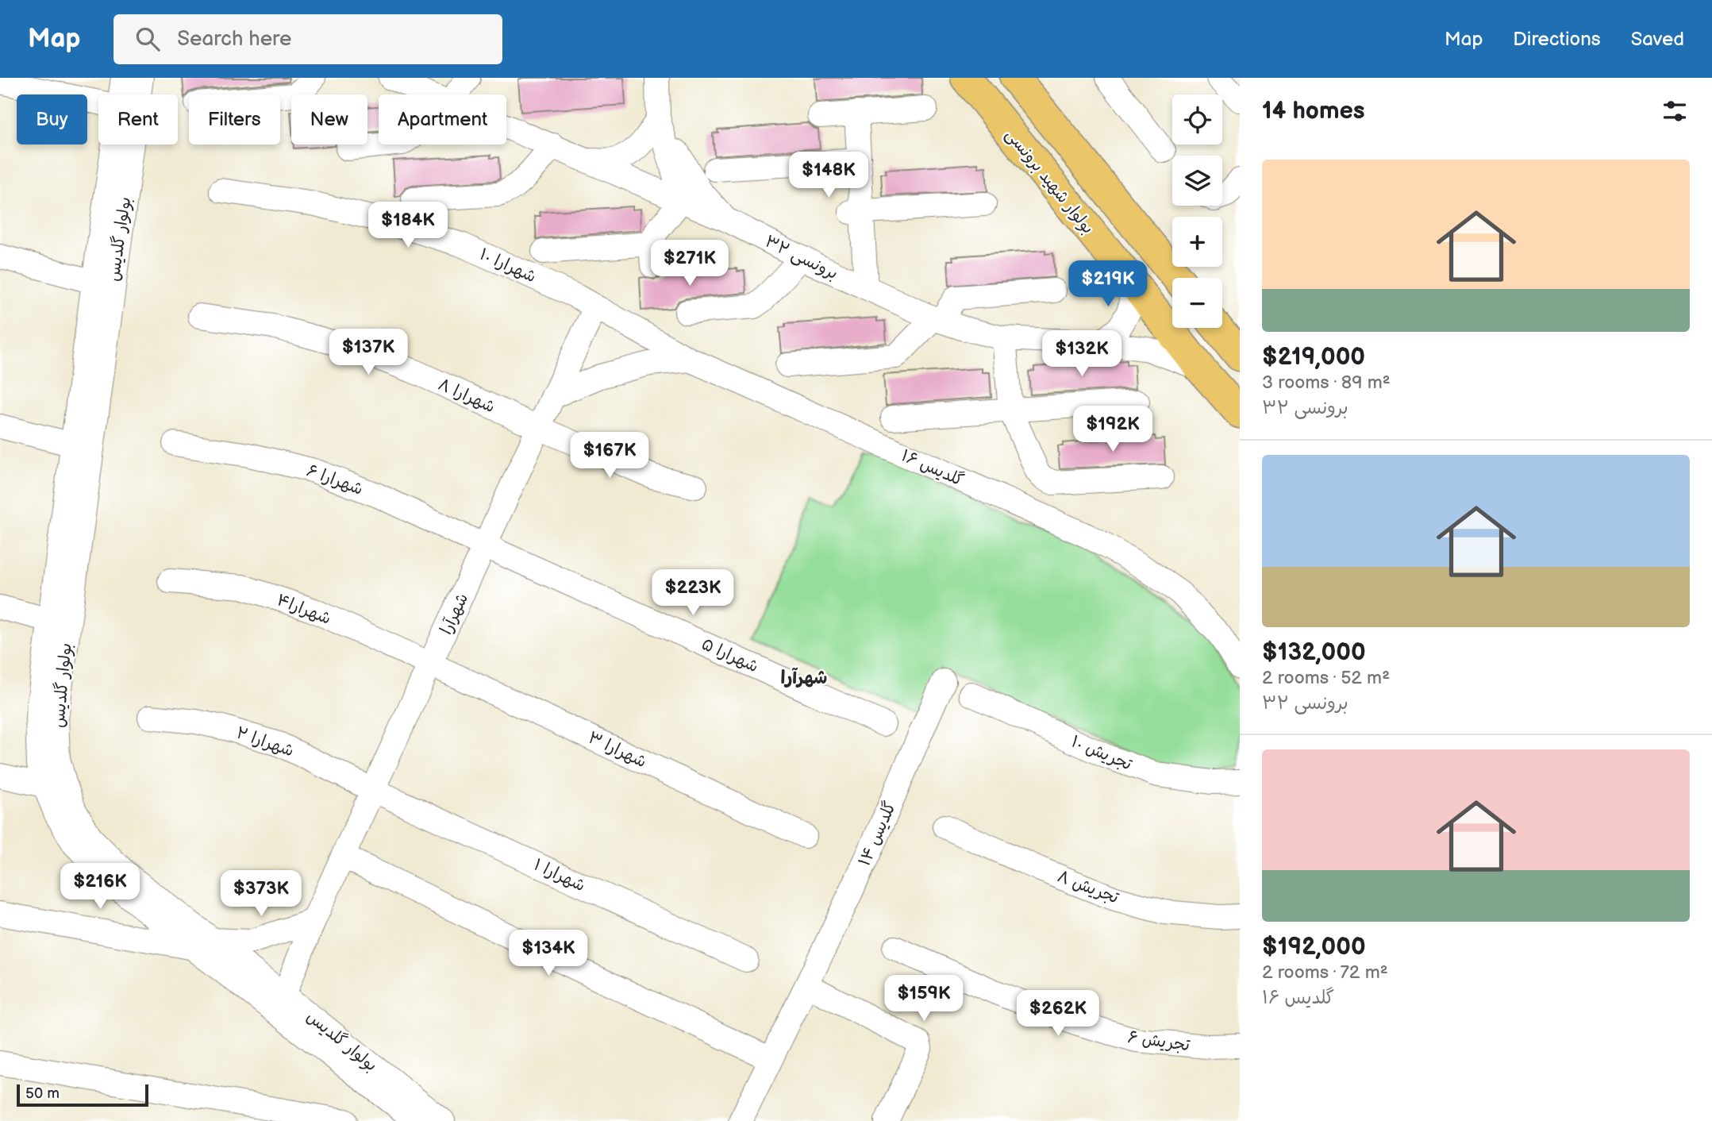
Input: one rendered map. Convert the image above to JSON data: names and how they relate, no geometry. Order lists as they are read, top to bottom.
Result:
{
  "streets": {
    "main road": ["بولوار شهید برونسی"],
    "street": [
      "بولوار گلدیس",
      "برونسی ۳۲",
      "شهرارا ۱۰",
      "شهرارا ۸",
      "گلدیس ۱۶",
      "شهرارا ۶",
      "شهرارا۴",
      "شهرآرا",
      "شهرارا ۵",
      "شهرارا ۲",
      "شهرارا ۳",
      "تجریش ۱۰",
      "گلدیس ۱۴",
      "شهرارا ۱",
      "تجریش ۸",
      "تجریش ۶"
    ]
  },
  "crossings": [
    ["بولوار شهید برونسی", "برونسی ۳۲"],
    ["بولوار گلدیس", "شهرآرا"],
    ["شهرارا ۱۰", "گلدیس ۱۶"],
    ["شهرارا ۱۰", "شهرآرا"],
    ["شهرارا ۸", "شهرآرا"],
    ["گلدیس ۱۶", "شهرآرا"],
    ["شهرارا ۶", "شهرآرا"],
    ["شهرارا ۶", "شهرارا ۵"],
    ["شهرارا۴", "شهرآرا"],
    ["شهرارا۴", "شهرارا ۳"],
    ["شهرآرا", "شهرارا ۵"],
    ["شهرآرا", "شهرارا ۲"],
    ["شهرآرا", "شهرارا ۳"],
    ["شهرآرا", "شهرارا ۱"],
    ["شهرارا ۲", "شهرارا ۱"]
  ],
  "districts": ["شهرآرا"],
  "scale_bar": "50 m",
  "page": {
    "header": "Map",
    "search": "Search here",
    "nav": ["Map", "Directions", "Saved"],
    "heading": "14 homes",
    "map_buttons": ["+", "−"],
    "chip": [
      "Buy",
      "Rent",
      "Filters",
      "New",
      "Apartment"
    ],
    "list": [
      {
        "name": "$219,000",
        "note": "3 rooms · 89 m² · برونسی ۳۲"
      },
      {
        "name": "$132,000",
        "note": "2 rooms · 52 m² · برونسی ۳۲"
      },
      {
        "name": "$192,000",
        "note": "2 rooms · 72 m² · گلدیس ۱۶"
      }
    ],
    "price": [
      "$148K",
      "$184K",
      "$271K",
      "$219K",
      "$137K",
      "$132K",
      "$192K",
      "$167K",
      "$223K",
      "$216K",
      "$373K",
      "$134K",
      "$159K",
      "$262K"
    ],
    "scale": "50 m"
  }
}
